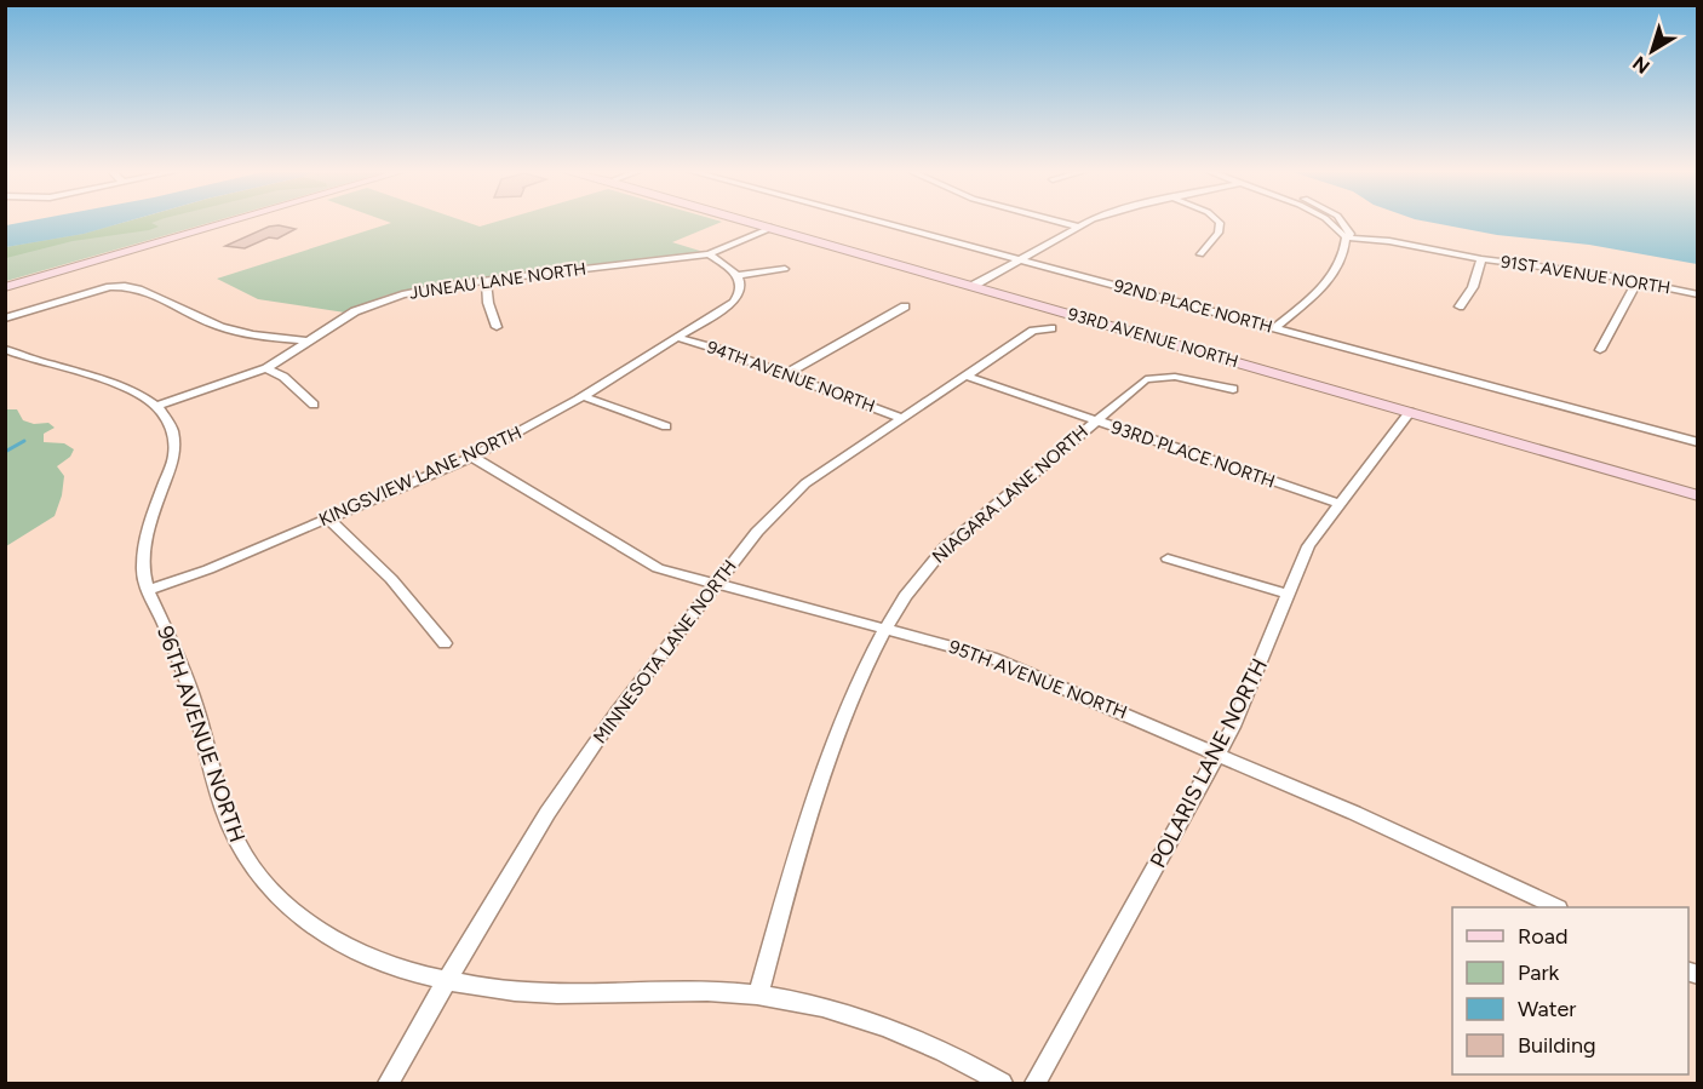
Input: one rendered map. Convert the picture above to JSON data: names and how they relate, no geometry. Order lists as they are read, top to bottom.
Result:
{
  "streets": {
    "main road": ["93RD AVENUE NORTH"],
    "street": [
      "91ST AVENUE NORTH",
      "JUNEAU LANE NORTH",
      "92ND PLACE NORTH",
      "94TH AVENUE NORTH",
      "93RD PLACE NORTH",
      "KINGSVIEW LANE NORTH",
      "NIAGARA LANE NORTH",
      "MINNESOTA LANE NORTH",
      "95TH AVENUE NORTH",
      "96TH AVENUE NORTH",
      "POLARIS LANE NORTH"
    ]
  },
  "crossings": [
    ["JUNEAU LANE NORTH", "93RD AVENUE NORTH"],
    ["JUNEAU LANE NORTH", "96TH AVENUE NORTH"],
    ["93RD AVENUE NORTH", "POLARIS LANE NORTH"],
    ["94TH AVENUE NORTH", "KINGSVIEW LANE NORTH"],
    ["94TH AVENUE NORTH", "MINNESOTA LANE NORTH"],
    ["93RD PLACE NORTH", "NIAGARA LANE NORTH"],
    ["93RD PLACE NORTH", "MINNESOTA LANE NORTH"],
    ["93RD PLACE NORTH", "POLARIS LANE NORTH"],
    ["KINGSVIEW LANE NORTH", "95TH AVENUE NORTH"],
    ["KINGSVIEW LANE NORTH", "96TH AVENUE NORTH"],
    ["NIAGARA LANE NORTH", "95TH AVENUE NORTH"],
    ["NIAGARA LANE NORTH", "96TH AVENUE NORTH"],
    ["MINNESOTA LANE NORTH", "95TH AVENUE NORTH"],
    ["MINNESOTA LANE NORTH", "96TH AVENUE NORTH"],
    ["95TH AVENUE NORTH", "POLARIS LANE NORTH"]
  ],
  "legend": [
    "Road",
    "Park",
    "Water",
    "Building"
  ],
  "north": "bottom left"
}
